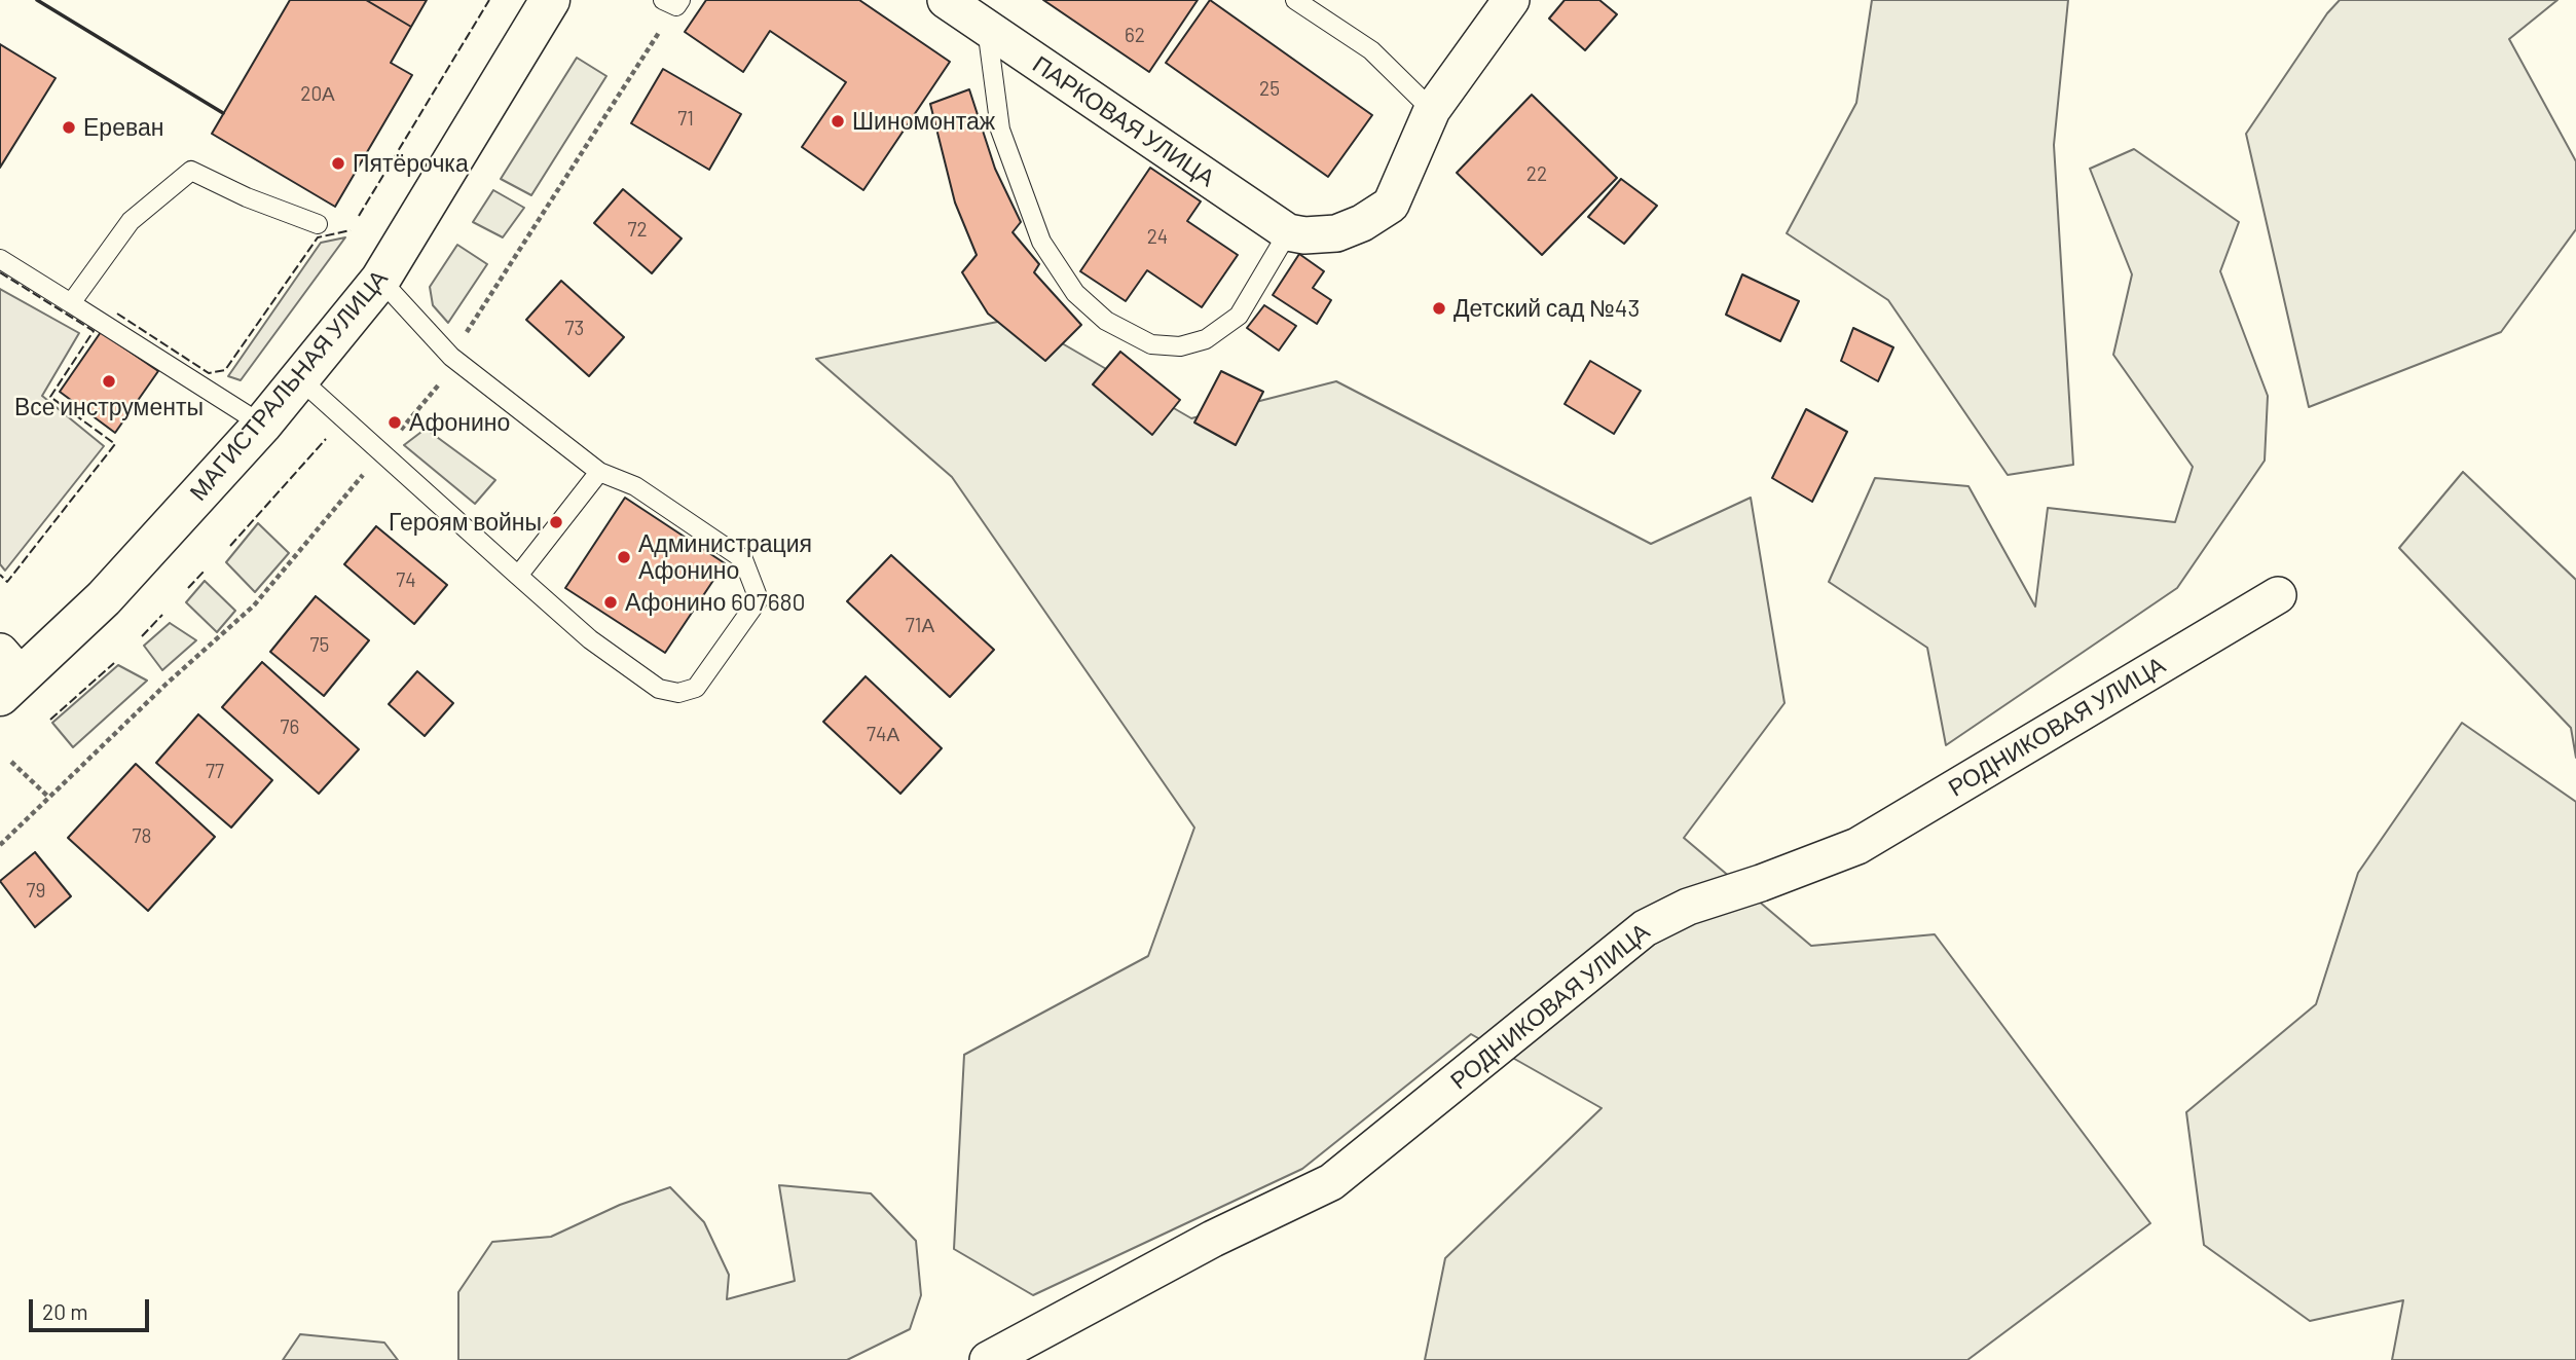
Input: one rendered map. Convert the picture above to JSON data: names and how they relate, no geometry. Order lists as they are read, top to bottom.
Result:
{
  "streets": {
    "main road": ["МАГИСТРАЛЬНАЯ УЛИЦА"],
    "street": ["ПАРКОВАЯ УЛИЦА", "РОДНИКОВАЯ УЛИЦА"]
  },
  "places": [
    "Шиномонтаж",
    "Ереван",
    "Пятёрочка",
    "Детский сад №43",
    "Все инструменты",
    "Афонино",
    "Героям войны",
    "Администрация Афонино",
    "Афонино 607680"
  ],
  "house_numbers": [
    "62",
    "25",
    "20А",
    "71",
    "22",
    "72",
    "24",
    "73",
    "74",
    "71А",
    "75",
    "76",
    "74А",
    "77",
    "78",
    "79"
  ],
  "scale_bar": "20 m"
}
